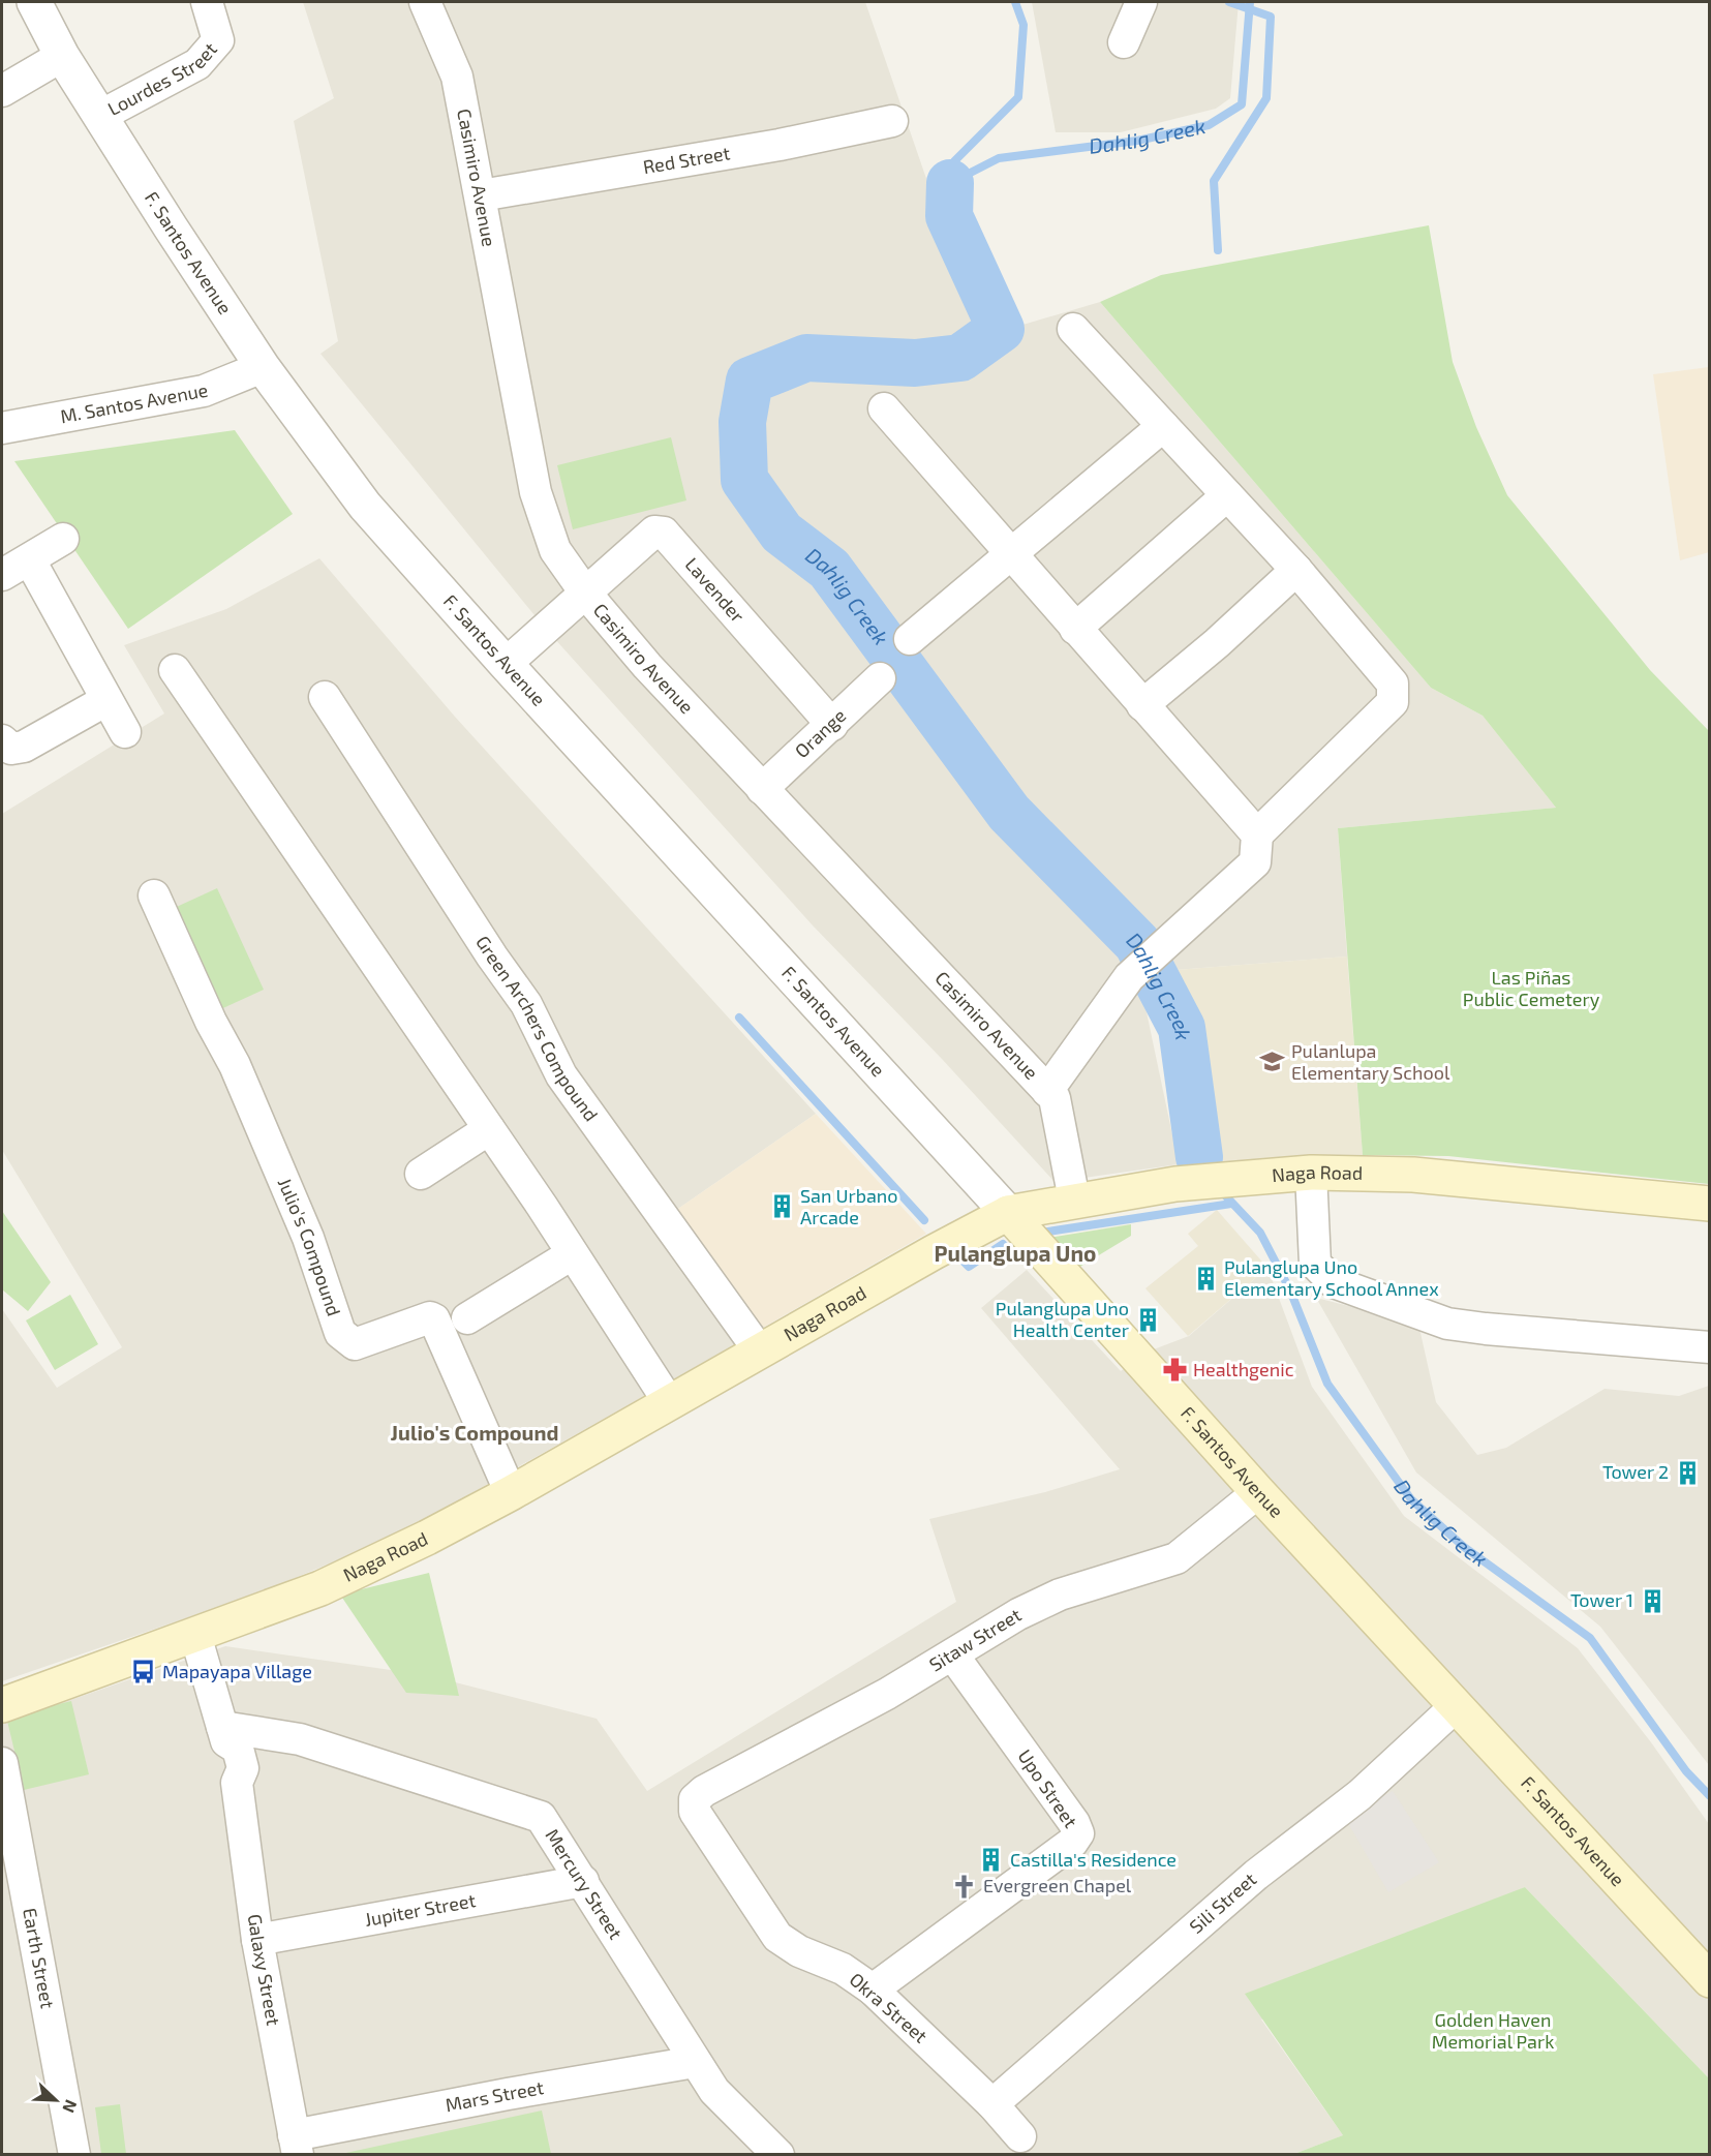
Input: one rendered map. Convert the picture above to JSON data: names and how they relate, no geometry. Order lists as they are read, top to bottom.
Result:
{
  "streets": {
    "main road": ["F. Santos Avenue", "Naga Road"],
    "street": [
      "Lourdes Street",
      "Red Street",
      "Casimiro Avenue",
      "M. Santos Avenue",
      "Lavender",
      "Orange",
      "Green Archers Compound",
      "Julio's Compound",
      "Sitaw Street",
      "Upo Street",
      "Mercury Street",
      "Sili Street",
      "Jupiter Street",
      "Earth Street",
      "Galaxy Street",
      "Okra Street",
      "Mars Street"
    ]
  },
  "crossings": [
    ["Lourdes Street", "F. Santos Avenue"],
    ["Red Street", "Casimiro Avenue"],
    ["Casimiro Avenue", "Lavender"],
    ["Casimiro Avenue", "Orange"],
    ["Casimiro Avenue", "Naga Road"],
    ["F. Santos Avenue", "M. Santos Avenue"],
    ["F. Santos Avenue", "Lavender"],
    ["F. Santos Avenue", "Naga Road"],
    ["F. Santos Avenue", "Sitaw Street"],
    ["F. Santos Avenue", "Sili Street"],
    ["Lavender", "Orange"],
    ["Green Archers Compound", "Naga Road"],
    ["Naga Road", "Julio's Compound"],
    ["Naga Road", "Galaxy Street"],
    ["Sitaw Street", "Upo Street"],
    ["Sitaw Street", "Okra Street"],
    ["Upo Street", "Okra Street"],
    ["Mercury Street", "Jupiter Street"],
    ["Mercury Street", "Galaxy Street"],
    ["Mercury Street", "Mars Street"],
    ["Sili Street", "Okra Street"],
    ["Jupiter Street", "Galaxy Street"],
    ["Galaxy Street", "Mars Street"]
  ],
  "districts": ["Pulanglupa Uno", "Julio's Compound"],
  "water": ["Dahlig Creek"],
  "parks": ["Las Piñas Public Cemetery", "Golden Haven Memorial Park"],
  "places": {
    "school or university": ["Pulanlupa Elementary School"],
    "building": [
      "San Urbano Arcade",
      "Pulanglupa Uno Elementary School Annex",
      "Pulanglupa Uno Health Center",
      "Tower 2",
      "Tower 1",
      "Castilla's Residence"
    ],
    "pharmacy": ["Healthgenic"],
    "bus stop": ["Mapayapa Village"],
    "church": ["Evergreen Chapel"]
  },
  "north": "bottom right"
}
